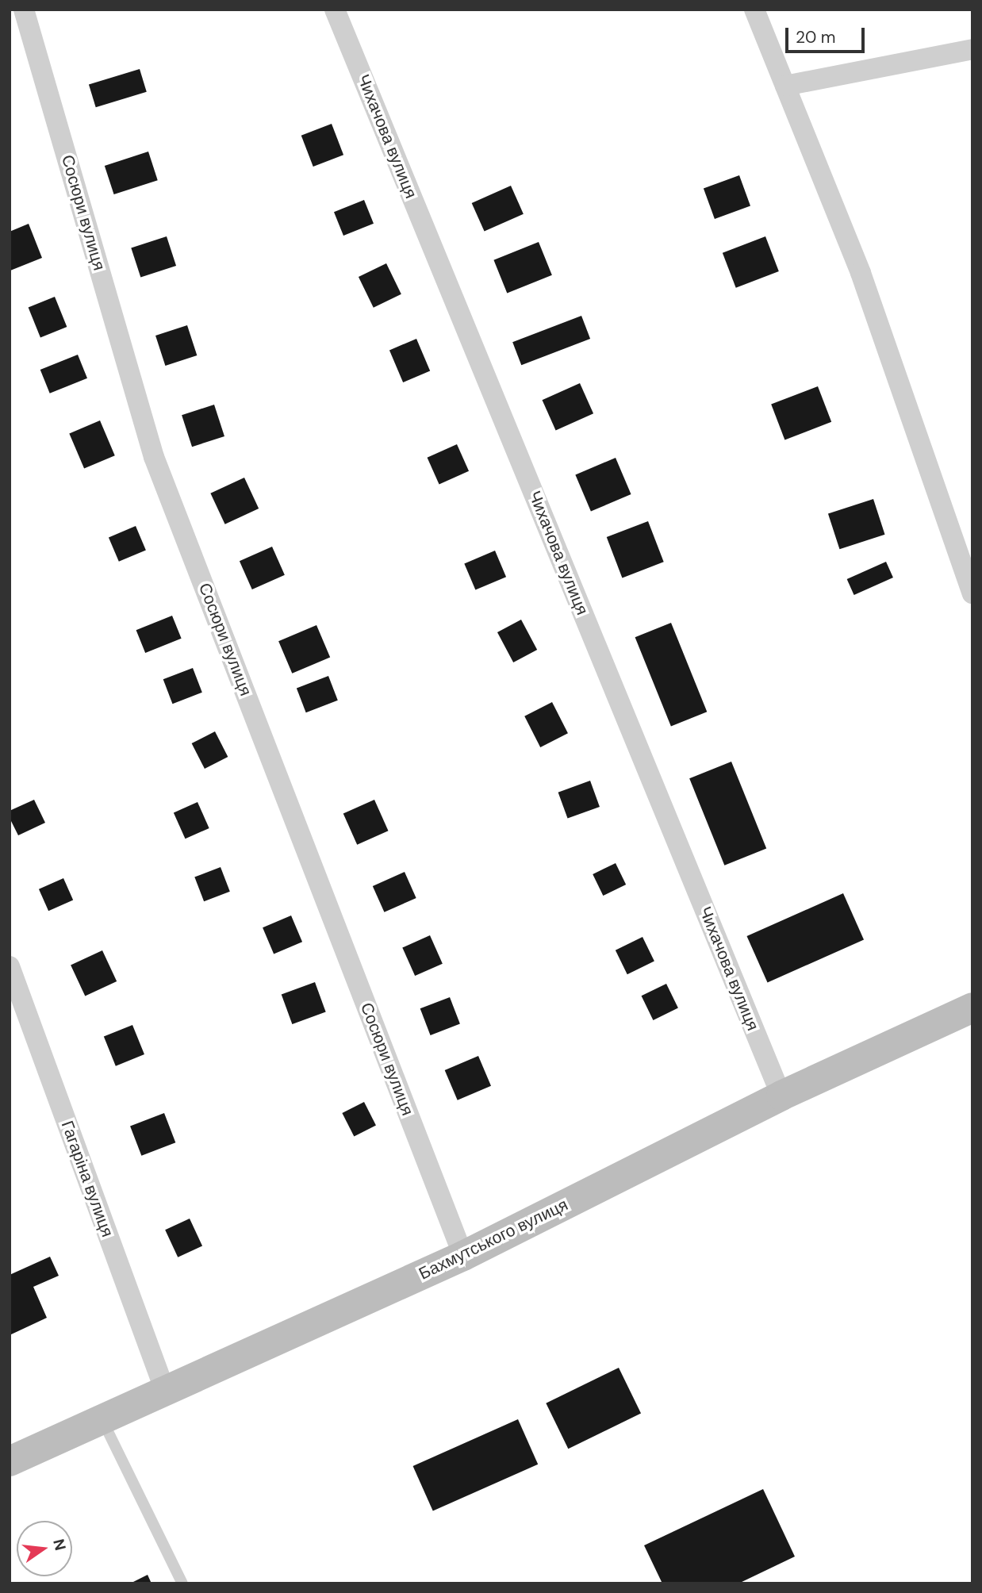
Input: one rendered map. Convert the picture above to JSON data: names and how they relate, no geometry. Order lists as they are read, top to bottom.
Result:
{
  "streets": {
    "main road": ["Бахмутського вулиця"],
    "street": ["Чихачова вулиця", "Сосюри вулиця", "Гагаріна вулиця"]
  },
  "crossings": [
    ["Чихачова вулиця", "Бахмутського вулиця"],
    ["Сосюри вулиця", "Бахмутського вулиця"],
    ["Гагаріна вулиця", "Бахмутського вулиця"]
  ],
  "scale_bar": "20 m",
  "north": "right"
}
